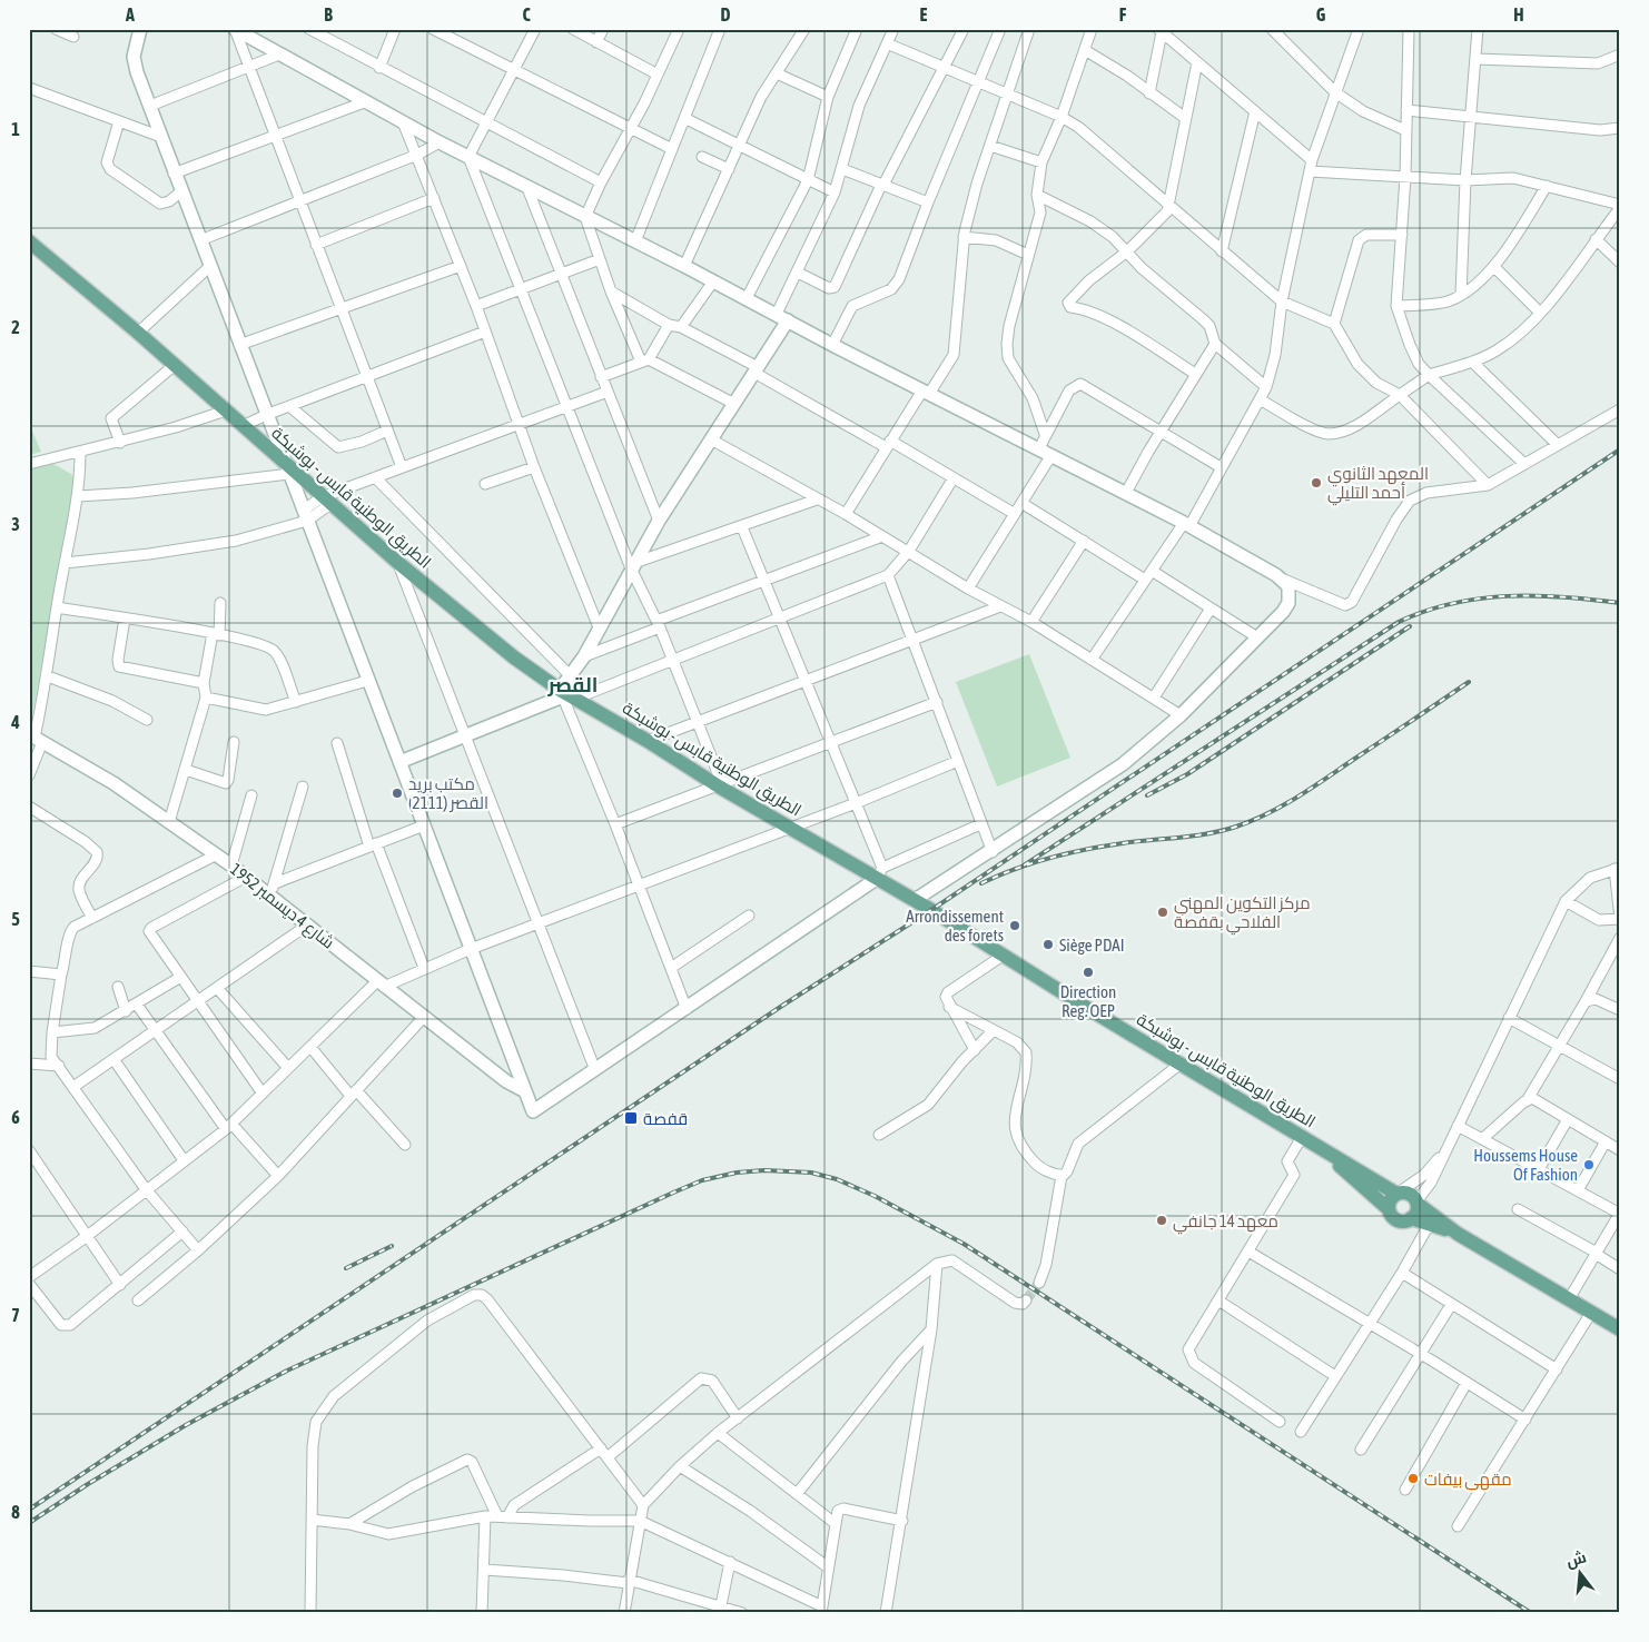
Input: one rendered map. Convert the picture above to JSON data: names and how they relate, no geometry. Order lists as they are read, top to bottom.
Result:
{
  "streets": {
    "main road": ["الطريق الوطنية قابس - بوشبكة"],
    "street": ["شارع 4 ديسمبر 1952"]
  },
  "districts": ["القصر"],
  "places": {
    "other": [
      "المعهد الثانوي أحمد التليلي",
      "مكتب بريد القصر (2111)",
      "مركز التكوين المهني الفلاحي بقفصة",
      "Arrondissement des forets",
      "Siège PDAI",
      "Direction Reg. OEP",
      "Houssems House Of Fashion",
      "معهد 14 جانفي",
      "مقهى بيفات"
    ],
    "transit": ["قفصة"]
  },
  "north": "top",
  "grid": {
    "columns": [
      "A",
      "B",
      "C",
      "D",
      "E",
      "F",
      "G",
      "H"
    ],
    "rows": [
      "1",
      "2",
      "3",
      "4",
      "5",
      "6",
      "7",
      "8"
    ]
  }
}
